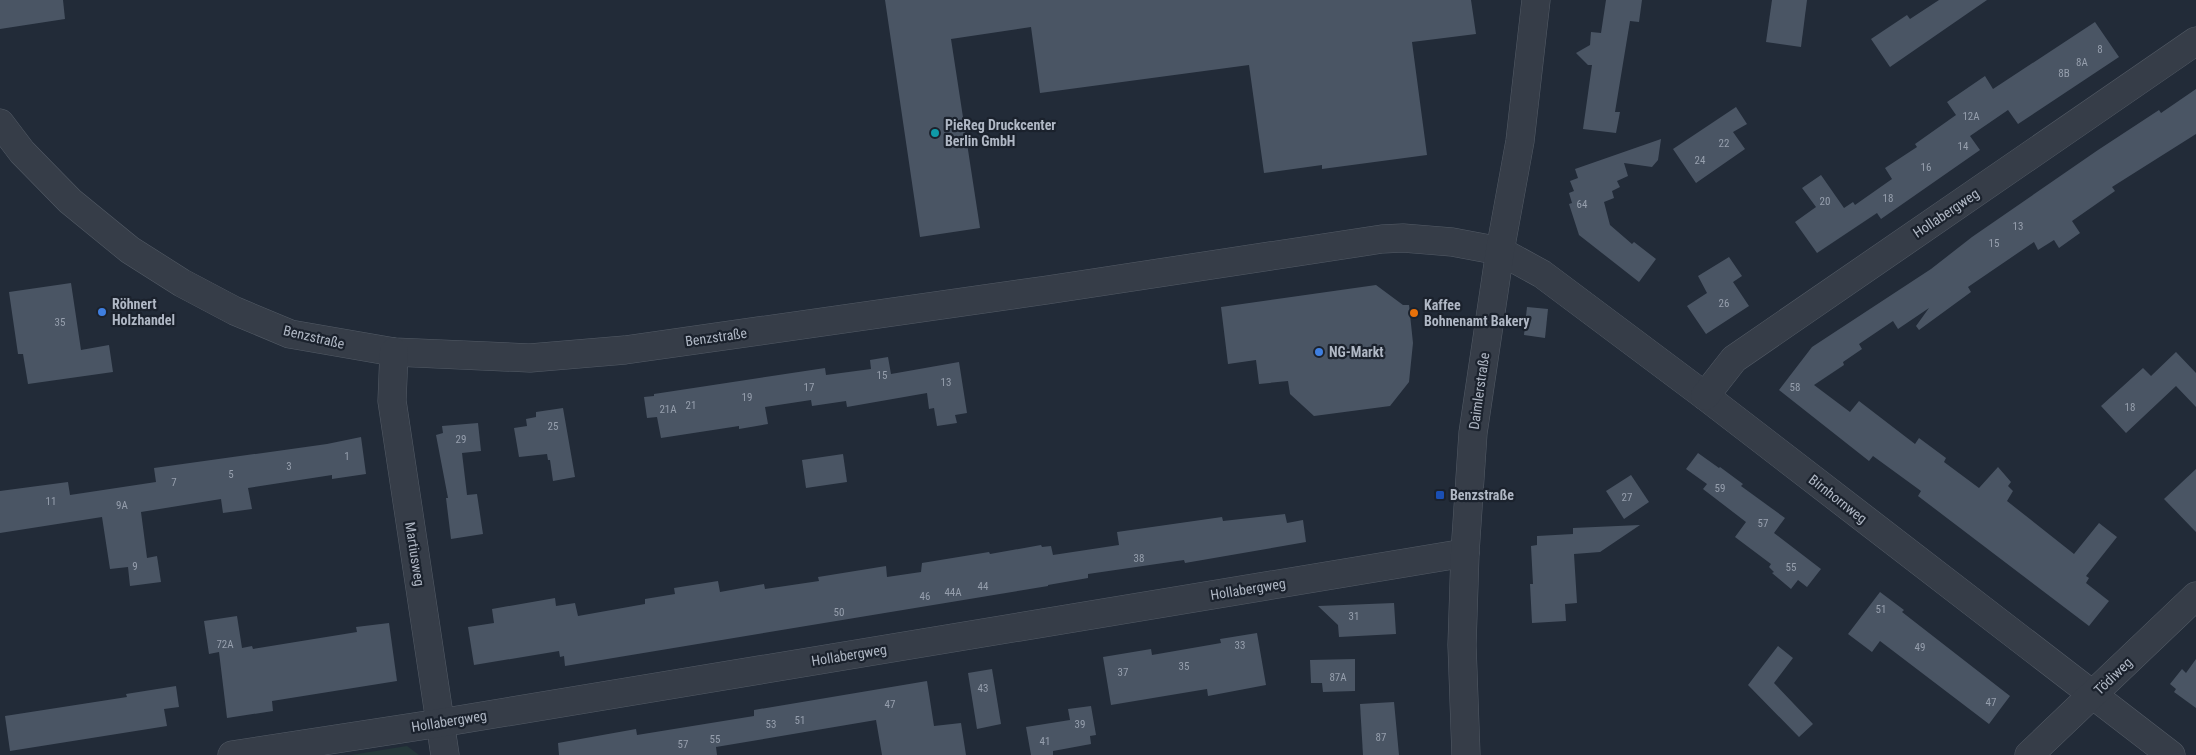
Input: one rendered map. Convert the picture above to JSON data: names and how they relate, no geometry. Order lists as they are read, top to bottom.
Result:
{
  "streets": {
    "street": [
      "Hollabergweg",
      "Benzstraße",
      "Daimlerstraße",
      "Birnhornweg",
      "Martiusweg",
      "Tödiweg"
    ]
  },
  "crossings": [
    ["Hollabergweg", "Daimlerstraße"],
    ["Hollabergweg", "Birnhornweg"],
    ["Hollabergweg", "Martiusweg"],
    ["Benzstraße", "Daimlerstraße"],
    ["Benzstraße", "Birnhornweg"],
    ["Benzstraße", "Martiusweg"],
    ["Daimlerstraße", "Birnhornweg"],
    ["Birnhornweg", "Tödiweg"]
  ],
  "places": {
    "other": [
      "PieReg Druckcenter Berlin GmbH",
      "Röhnert Holzhandel",
      "Kaffee Bohnenamt Bakery",
      "NG-Markt"
    ],
    "transit": ["Benzstraße"]
  },
  "house_numbers": [
    "8",
    "8A",
    "8B",
    "12A",
    "22",
    "14",
    "24",
    "16",
    "18",
    "20",
    "64",
    "13",
    "15",
    "26",
    "35",
    "15",
    "13",
    "17",
    "58",
    "19",
    "21",
    "18",
    "21A",
    "25",
    "29",
    "1",
    "3",
    "5",
    "7",
    "59",
    "27",
    "11",
    "9A",
    "57",
    "38",
    "9",
    "55",
    "44",
    "44A",
    "46",
    "51",
    "50",
    "31",
    "72A",
    "33",
    "49",
    "35",
    "37",
    "87A",
    "43",
    "47",
    "47",
    "51",
    "53",
    "39",
    "87",
    "55",
    "41",
    "57"
  ]
}
